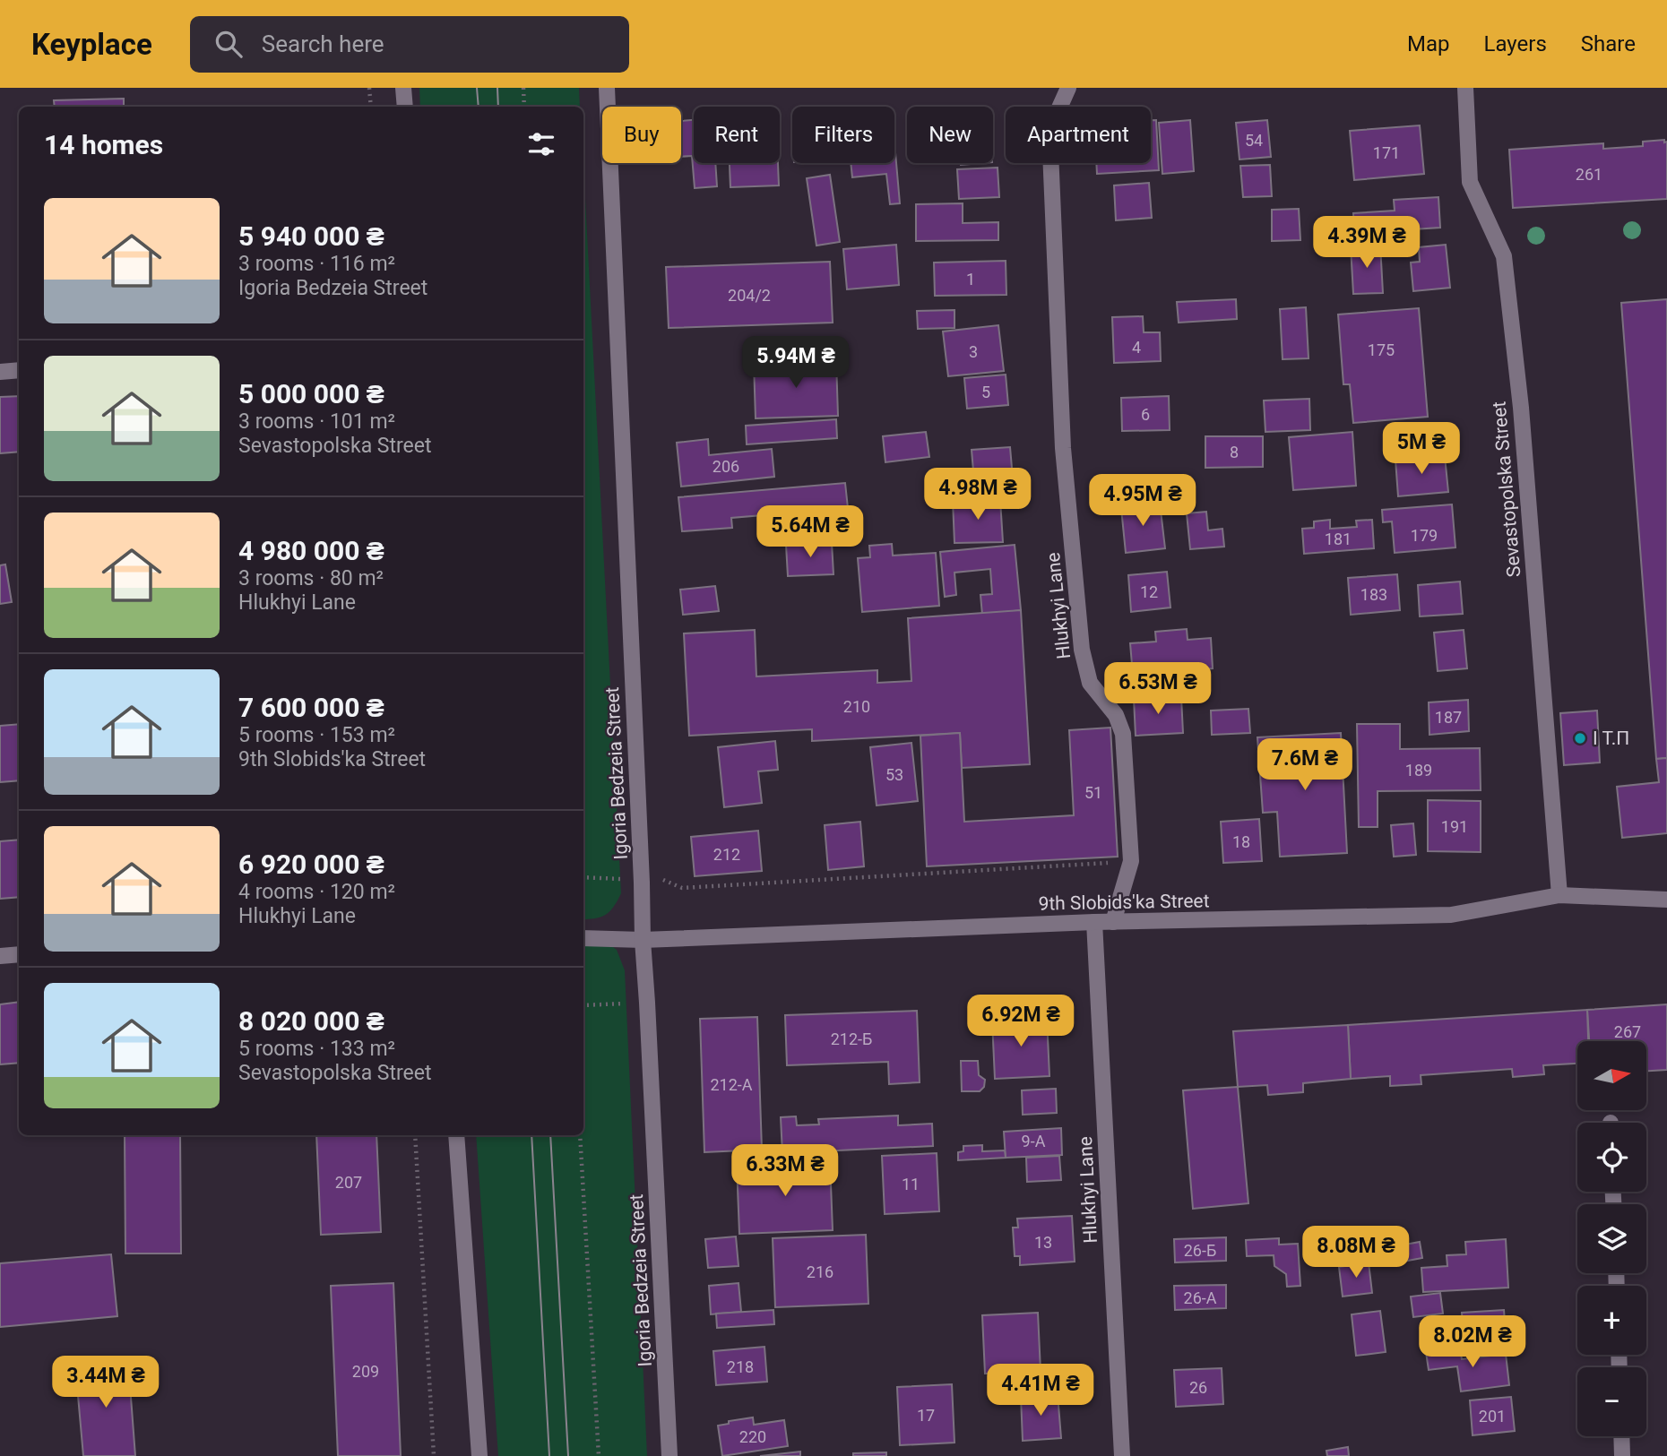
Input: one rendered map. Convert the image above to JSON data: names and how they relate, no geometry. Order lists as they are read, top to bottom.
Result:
{
  "streets": {
    "street": [
      "Sevastopolska Street",
      "Hlukhyi Lane",
      "Igoria Bedzeia Street",
      "9th Slobids'ka Street"
    ]
  },
  "crossings": [
    ["Sevastopolska Street", "9th Slobids'ka Street"],
    ["Hlukhyi Lane", "9th Slobids'ka Street"],
    ["Igoria Bedzeia Street", "9th Slobids'ka Street"]
  ],
  "places": ["І Т.П"],
  "house_numbers": [
    "54",
    "171",
    "261",
    "1",
    "204/2",
    "4",
    "175",
    "3",
    "5",
    "6",
    "8",
    "206",
    "179",
    "181",
    "12",
    "183",
    "210",
    "187",
    "189",
    "53",
    "51",
    "191",
    "18",
    "212",
    "267",
    "212-Б",
    "212-А",
    "9-А",
    "207",
    "11",
    "13",
    "26-Б",
    "216",
    "26-А",
    "218",
    "209",
    "26",
    "17",
    "201",
    "220"
  ],
  "north": "right",
  "page": {
    "header": "Keyplace",
    "search": "Search here",
    "nav": ["Map", "Layers", "Share"],
    "chip": [
      "Buy",
      "Rent",
      "Filters",
      "New",
      "Apartment"
    ],
    "heading": "14 homes",
    "list": [
      {
        "name": "5 940 000 ₴",
        "note": "3 rooms · 116 m² · Igoria Bedzeia Street"
      },
      {
        "name": "5 000 000 ₴",
        "note": "3 rooms · 101 m² · Sevastopolska Street"
      },
      {
        "name": "4 980 000 ₴",
        "note": "3 rooms · 80 m² · Hlukhyi Lane"
      },
      {
        "name": "7 600 000 ₴",
        "note": "5 rooms · 153 m² · 9th Slobids'ka Street"
      },
      {
        "name": "6 920 000 ₴",
        "note": "4 rooms · 120 m² · Hlukhyi Lane"
      },
      {
        "name": "8 020 000 ₴",
        "note": "5 rooms · 133 m² · Sevastopolska Street"
      }
    ],
    "price": [
      "4.39M ₴",
      "5.94M ₴",
      "5M ₴",
      "4.98M ₴",
      "4.95M ₴",
      "5.64M ₴",
      "6.53M ₴",
      "7.6M ₴",
      "6.92M ₴",
      "6.33M ₴",
      "8.08M ₴",
      "8.02M ₴",
      "3.44M ₴",
      "4.41M ₴"
    ],
    "map_buttons": ["+", "−"]
  }
}
